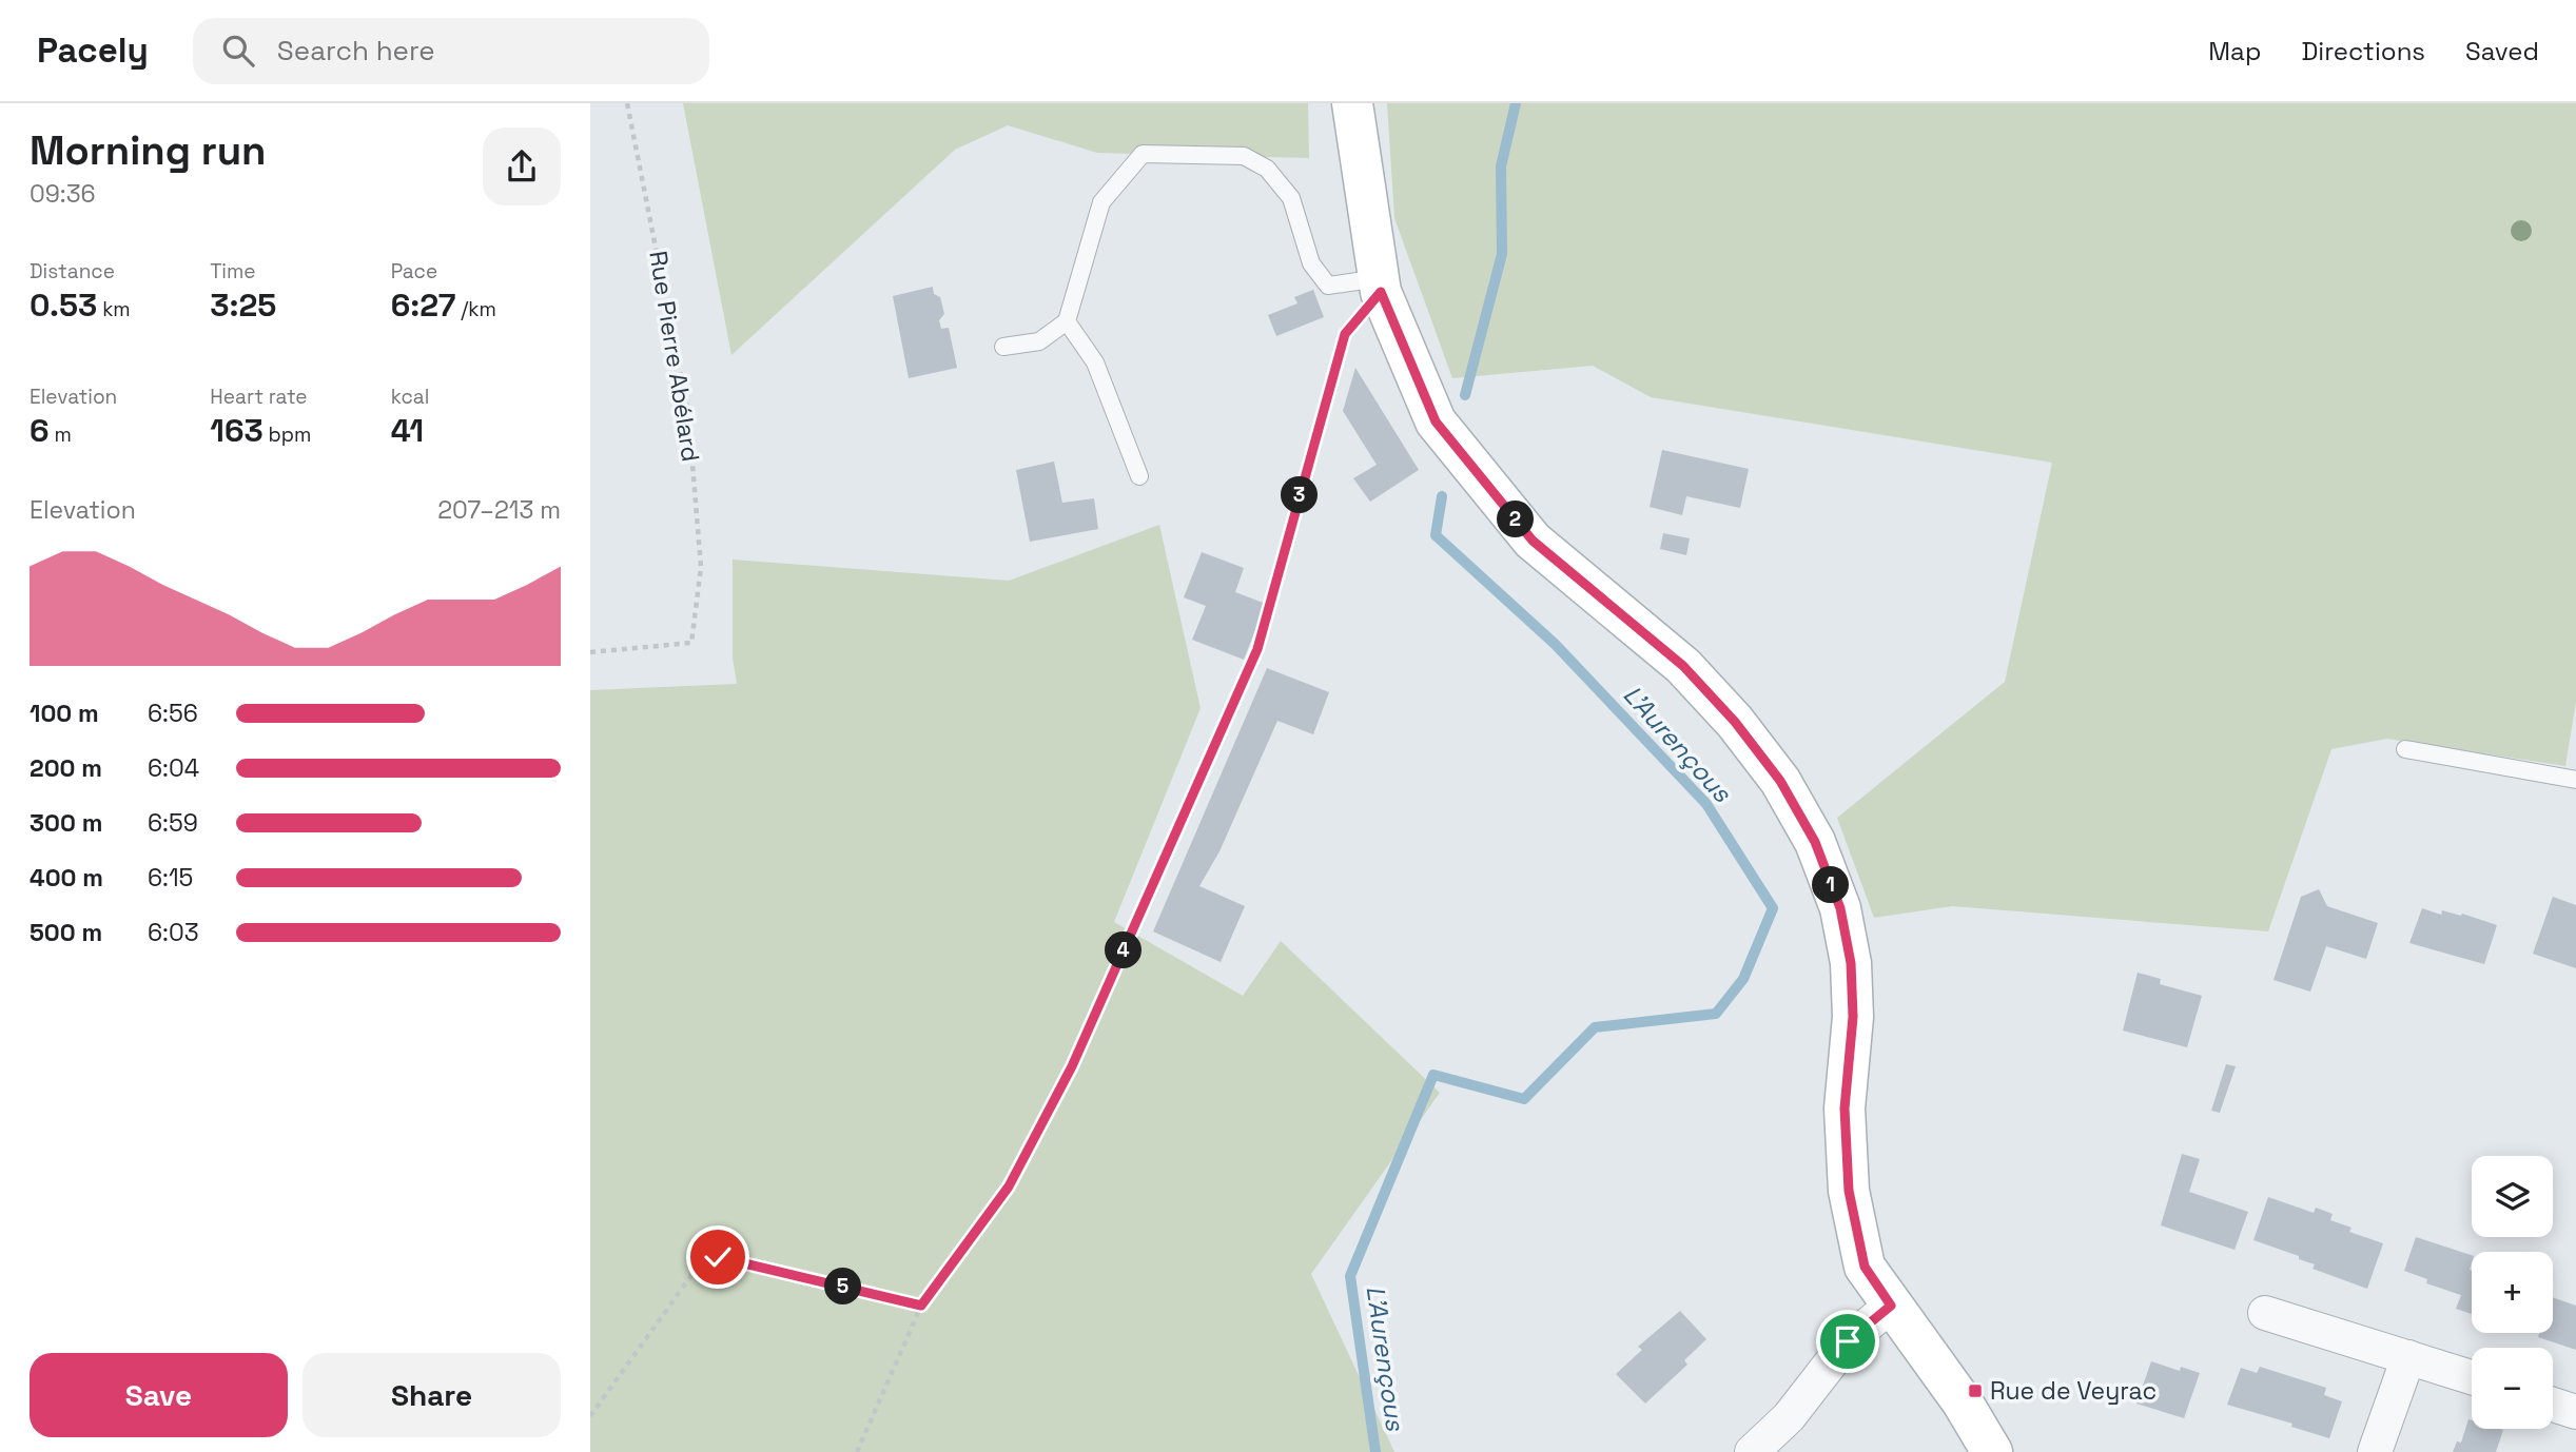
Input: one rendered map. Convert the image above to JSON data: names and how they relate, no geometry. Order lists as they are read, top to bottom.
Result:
{
  "streets": {
    "path": ["Rue Pierre Abélard"]
  },
  "water": ["L'Aurençous"],
  "places": {
    "transit": ["Rue de Veyrac"]
  },
  "page": {
    "header": "Pacely",
    "search": "Search here",
    "nav": ["Map", "Directions", "Saved"],
    "heading": ["Morning run", "09:36"],
    "stats": [
      ["Distance", "0.53 km"],
      ["Time", "3:25"],
      ["Pace", "6:27 /km"],
      ["Elevation", "6 m"],
      ["Heart rate", "163 bpm"],
      ["kcal", "41"]
    ],
    "pins": [
      "3",
      "2",
      "1",
      "4",
      "5"
    ],
    "chart": ["Elevation", "207–213 m"],
    "list": [
      {
        "name": "100 m",
        "note": "6:56"
      },
      {
        "name": "200 m",
        "note": "6:04"
      },
      {
        "name": "300 m",
        "note": "6:59"
      },
      {
        "name": "400 m",
        "note": "6:15"
      },
      {
        "name": "500 m",
        "note": "6:03"
      }
    ],
    "map_buttons": ["+", "−"],
    "buttons": ["Save", "Share"]
  }
}
